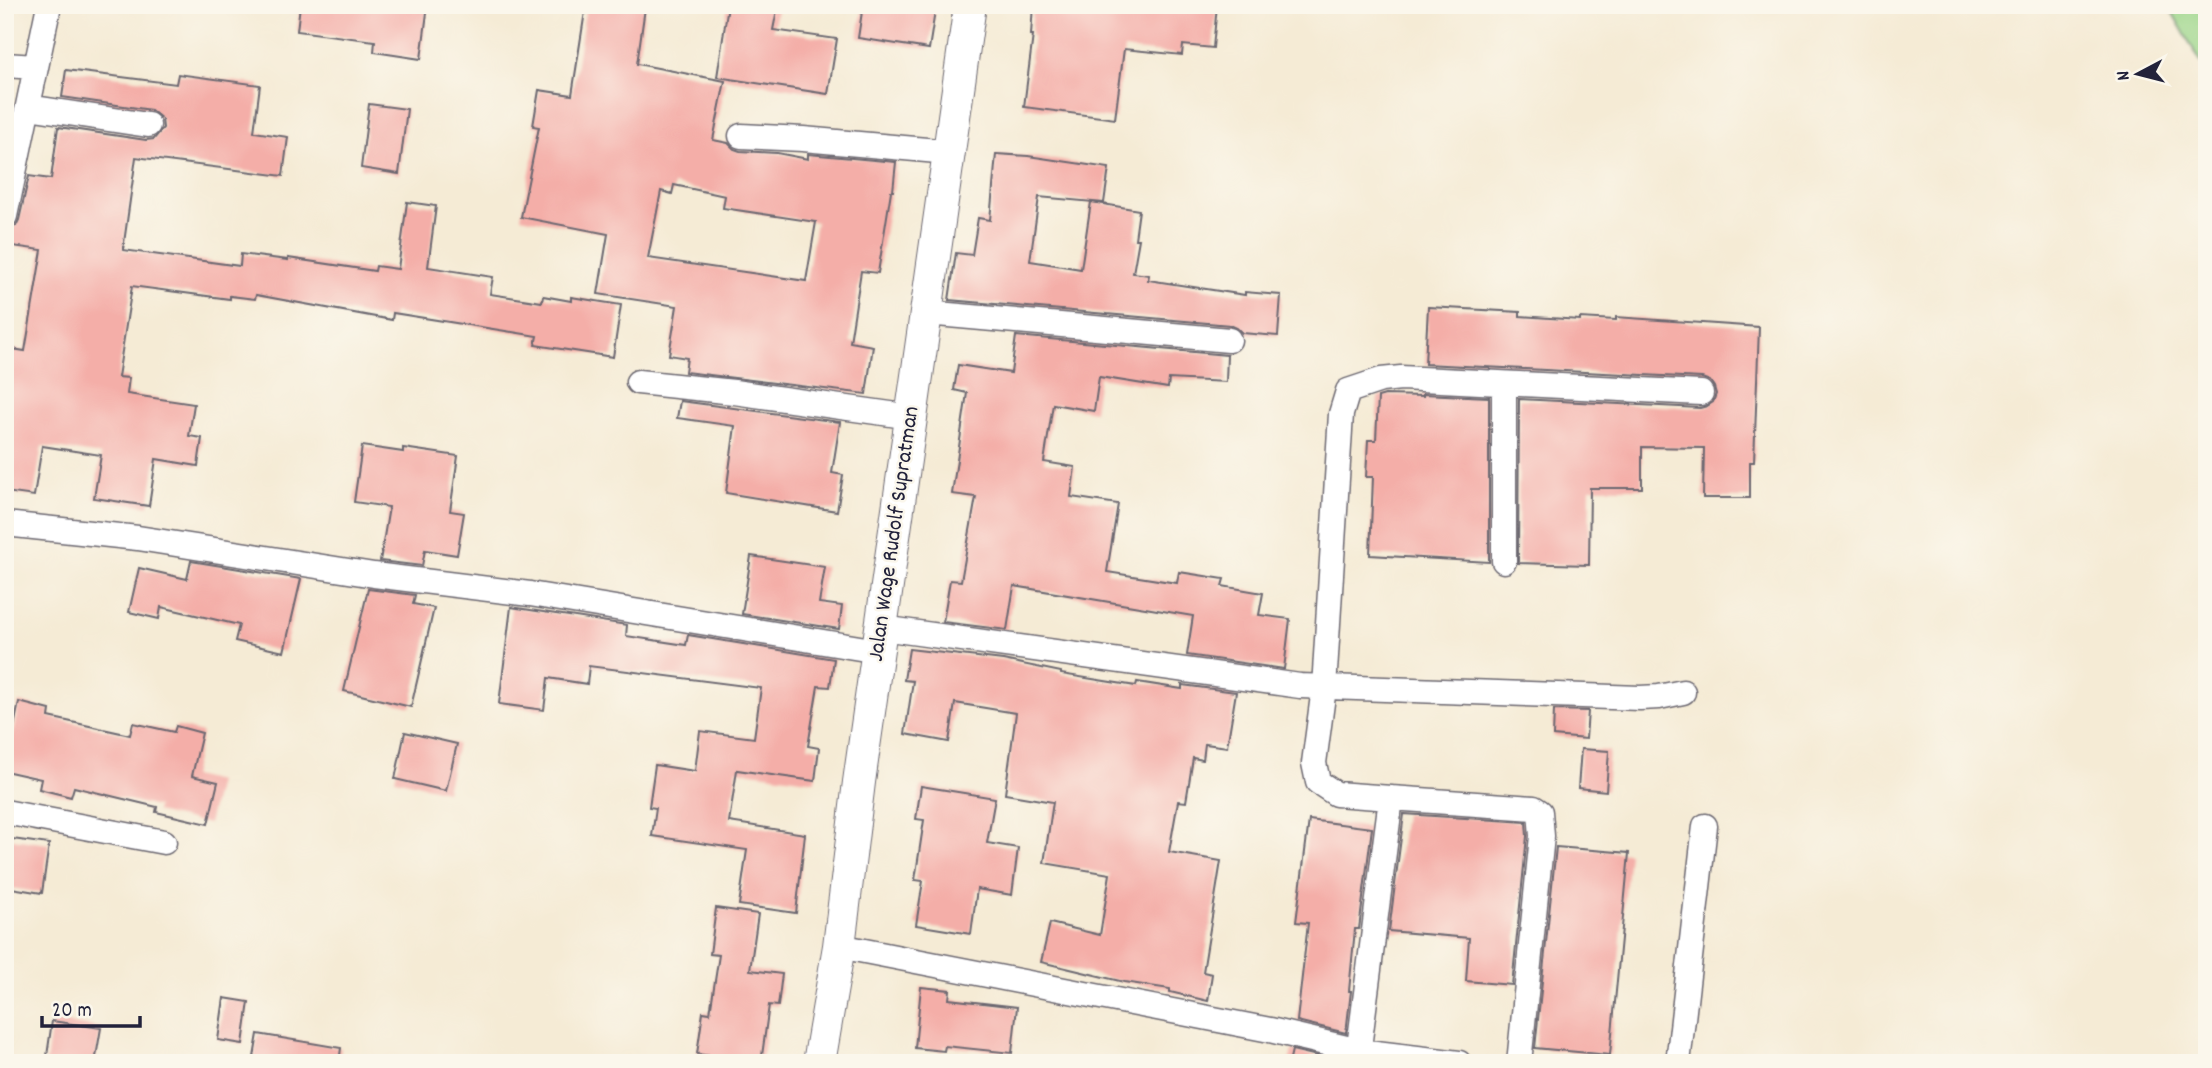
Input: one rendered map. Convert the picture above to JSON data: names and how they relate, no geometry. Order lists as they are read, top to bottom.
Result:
{
  "streets": {
    "street": ["Jalan Wage Rudolf Supratman"]
  },
  "scale_bar": "20 m",
  "north": "left"
}
